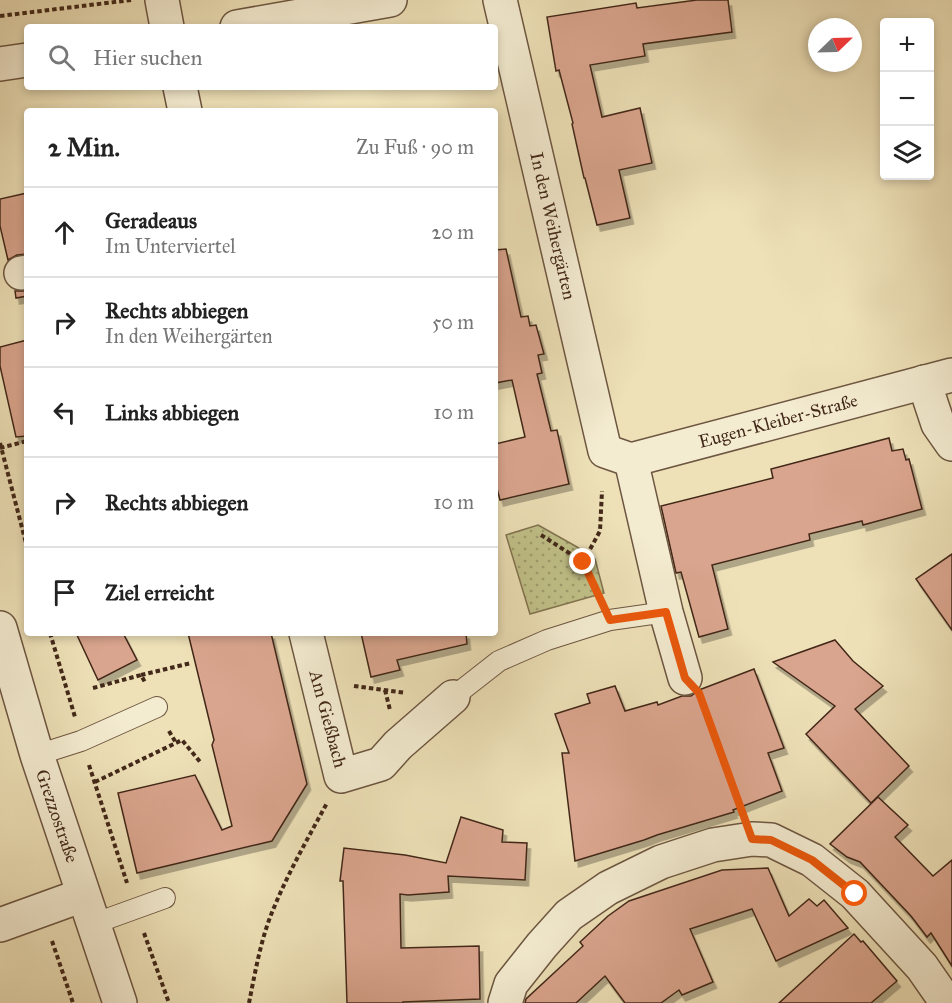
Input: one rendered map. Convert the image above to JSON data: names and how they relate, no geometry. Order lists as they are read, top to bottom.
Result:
{
  "streets": {
    "street": [
      "In den Weihergärten",
      "Eugen-Kleiber-Straße",
      "Am Gießbach",
      "Grezzostraße"
    ]
  },
  "crossings": [
    ["In den Weihergärten", "Eugen-Kleiber-Straße"]
  ],
  "north": "top right",
  "page": {
    "map_buttons": ["+", "−"],
    "search": "Hier suchen",
    "heading": ["2 Min.", "Zu Fuß · 90 m"],
    "list": [
      ["Geradeaus", "Im Unterviertel", "20 m"],
      ["Rechts abbiegen", "In den Weihergärten", "50 m"],
      ["Links abbiegen", "10 m"],
      ["Rechts abbiegen", "10 m"],
      "Ziel erreicht"
    ]
  }
}
